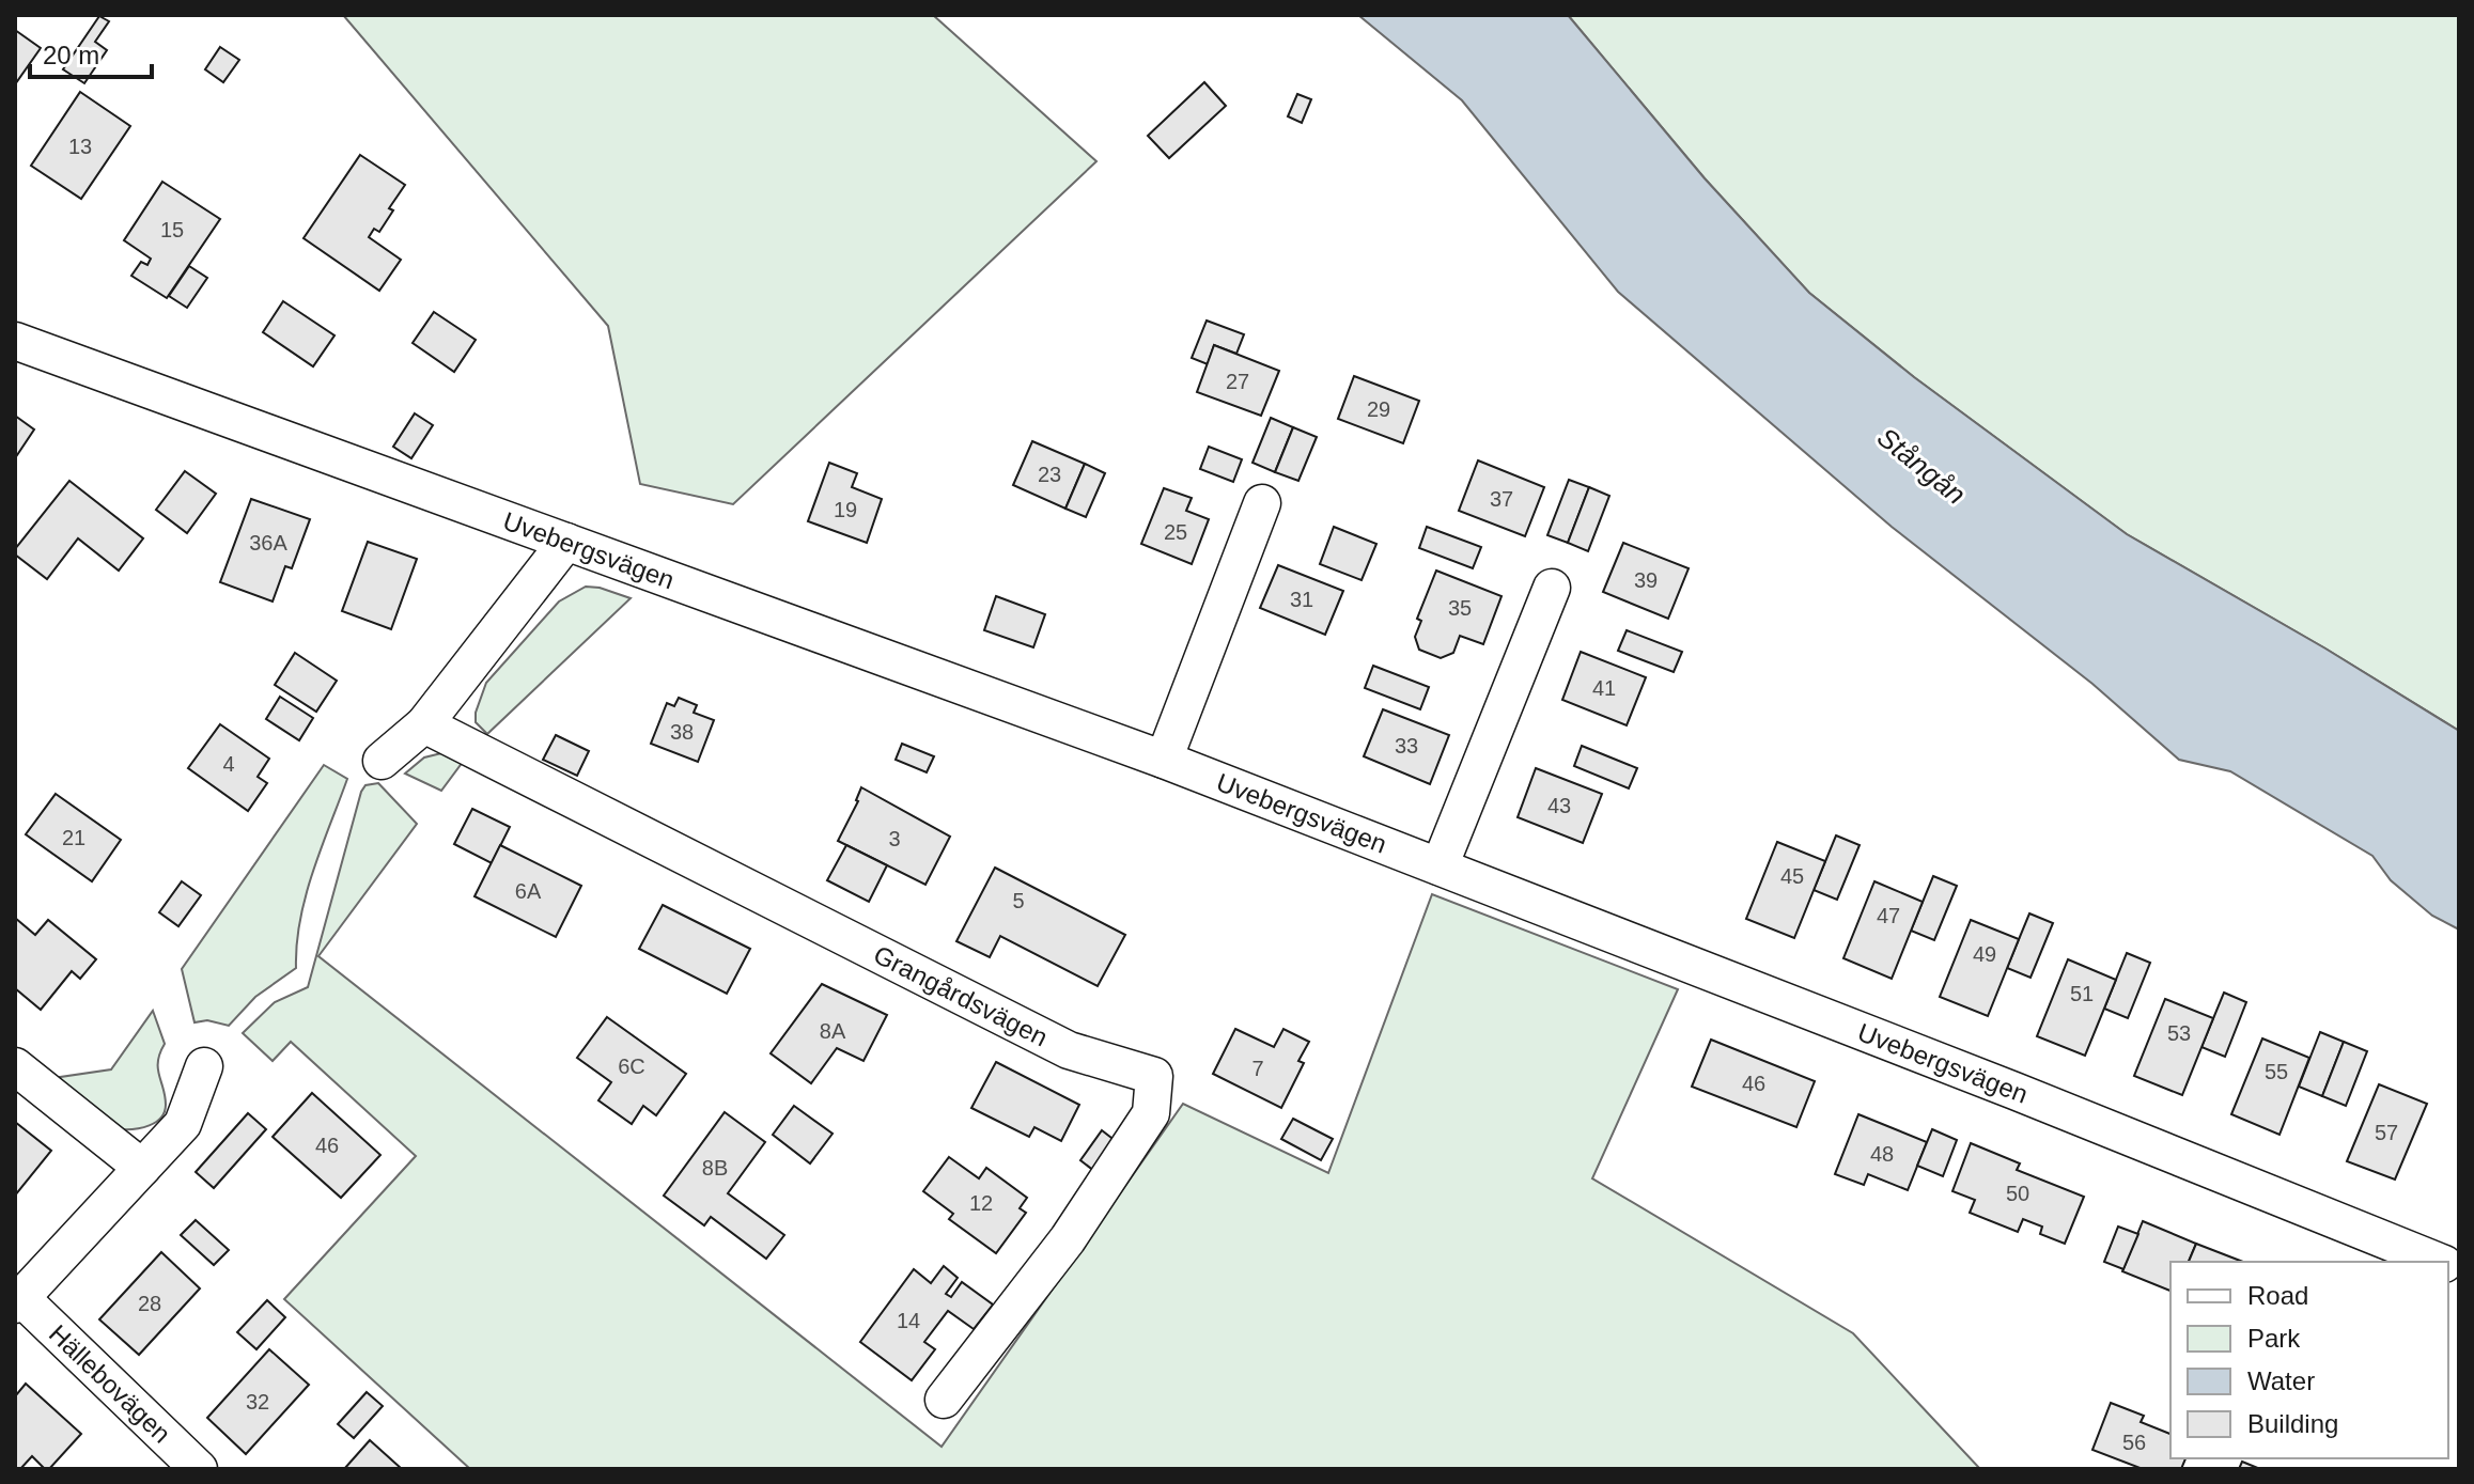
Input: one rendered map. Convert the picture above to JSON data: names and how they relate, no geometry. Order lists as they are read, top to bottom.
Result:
{
  "streets": {
    "street": ["Uvebergsvägen", "Grangårdsvägen", "Hällebovägen"]
  },
  "water": ["Stångån"],
  "house_numbers": [
    "13",
    "15",
    "27",
    "29",
    "23",
    "37",
    "19",
    "25",
    "36A",
    "39",
    "31",
    "35",
    "41",
    "38",
    "33",
    "4",
    "43",
    "21",
    "3",
    "45",
    "6A",
    "5",
    "47",
    "49",
    "51",
    "8A",
    "53",
    "6C",
    "7",
    "55",
    "46",
    "57",
    "46",
    "48",
    "8B",
    "50",
    "12",
    "28",
    "14",
    "32",
    "56"
  ],
  "legend": [
    "Road",
    "Park",
    "Water",
    "Building"
  ],
  "scale_bar": "20 m"
}
